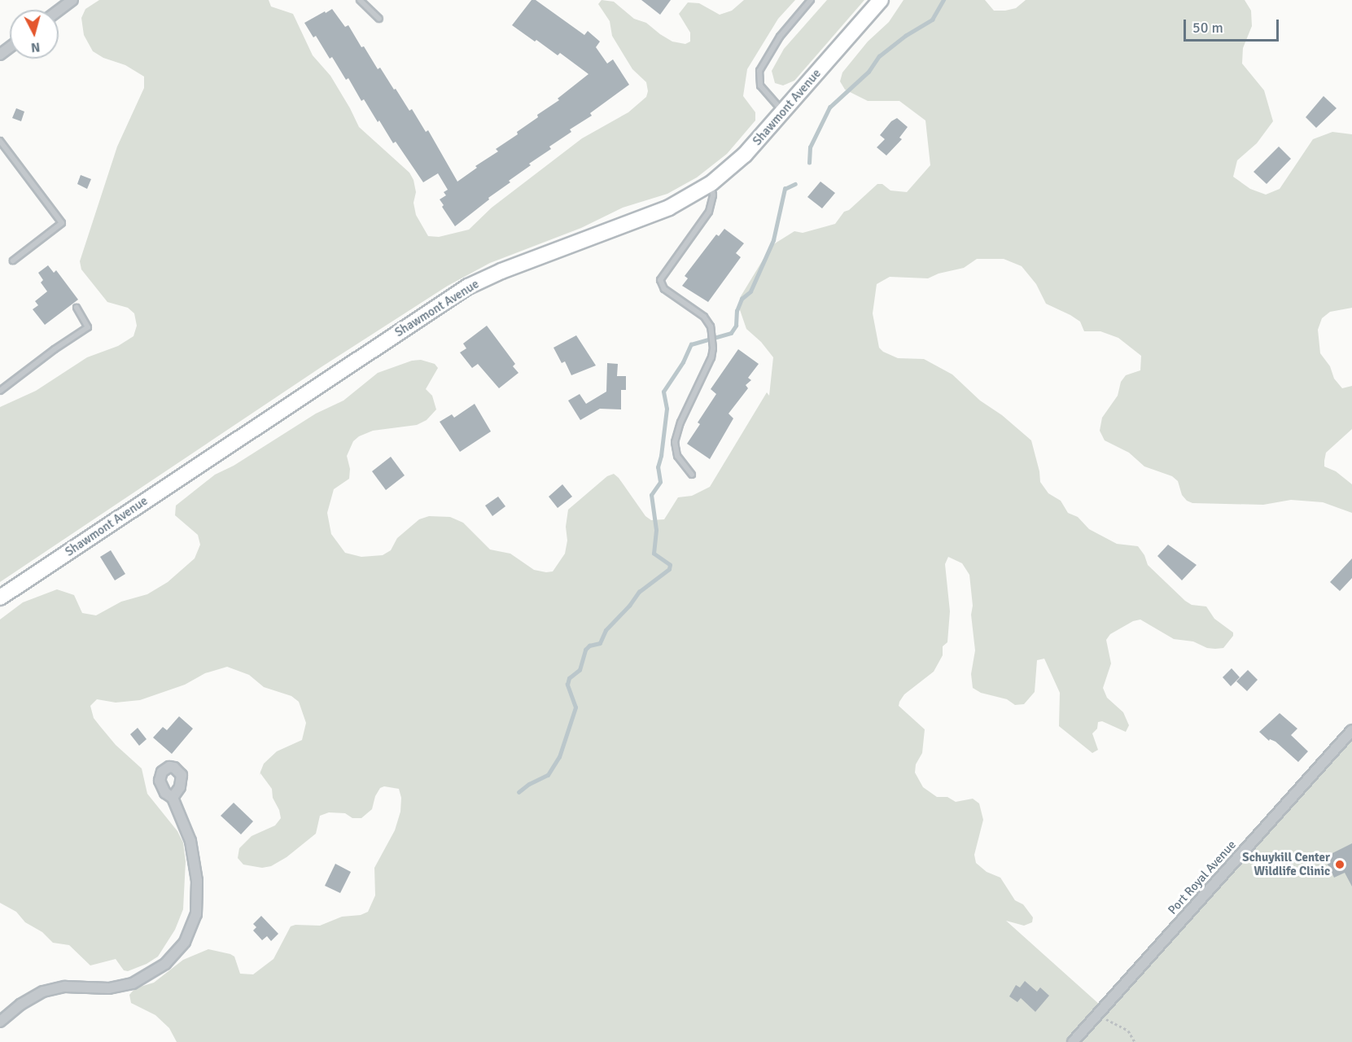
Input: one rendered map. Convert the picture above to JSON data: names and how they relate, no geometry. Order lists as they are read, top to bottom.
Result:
{
  "streets": {
    "main road": ["Shawmont Avenue"],
    "street": ["Port Royal Avenue"]
  },
  "places": ["Schuykill Center Wildlife Clinic"],
  "scale_bar": "50 m",
  "north": "bottom"
}
